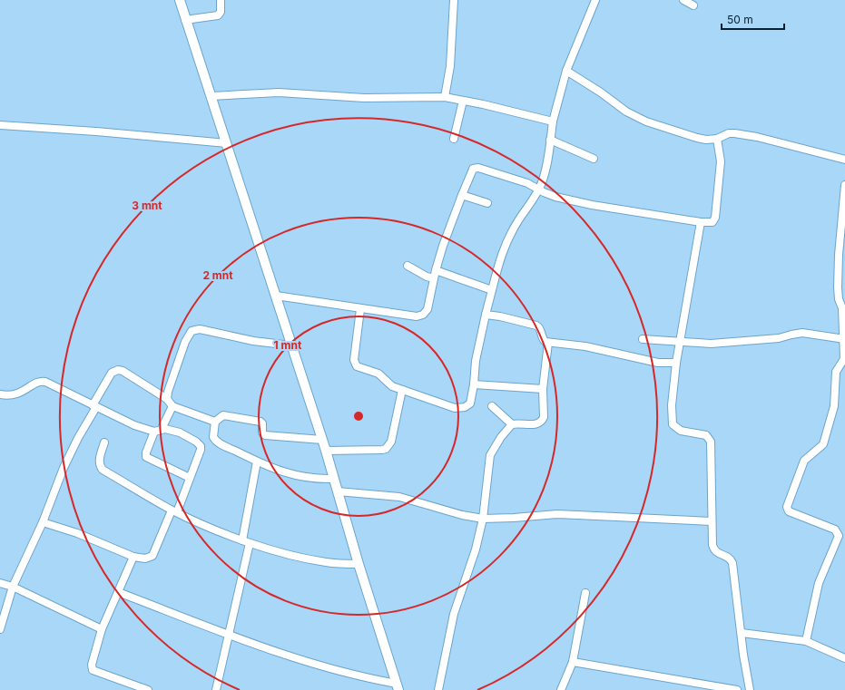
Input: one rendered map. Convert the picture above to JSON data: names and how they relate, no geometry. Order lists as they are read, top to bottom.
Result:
{
  "scale_bar": "50 m",
  "rings": ["3 mnt", "2 mnt", "1 mnt"]
}
